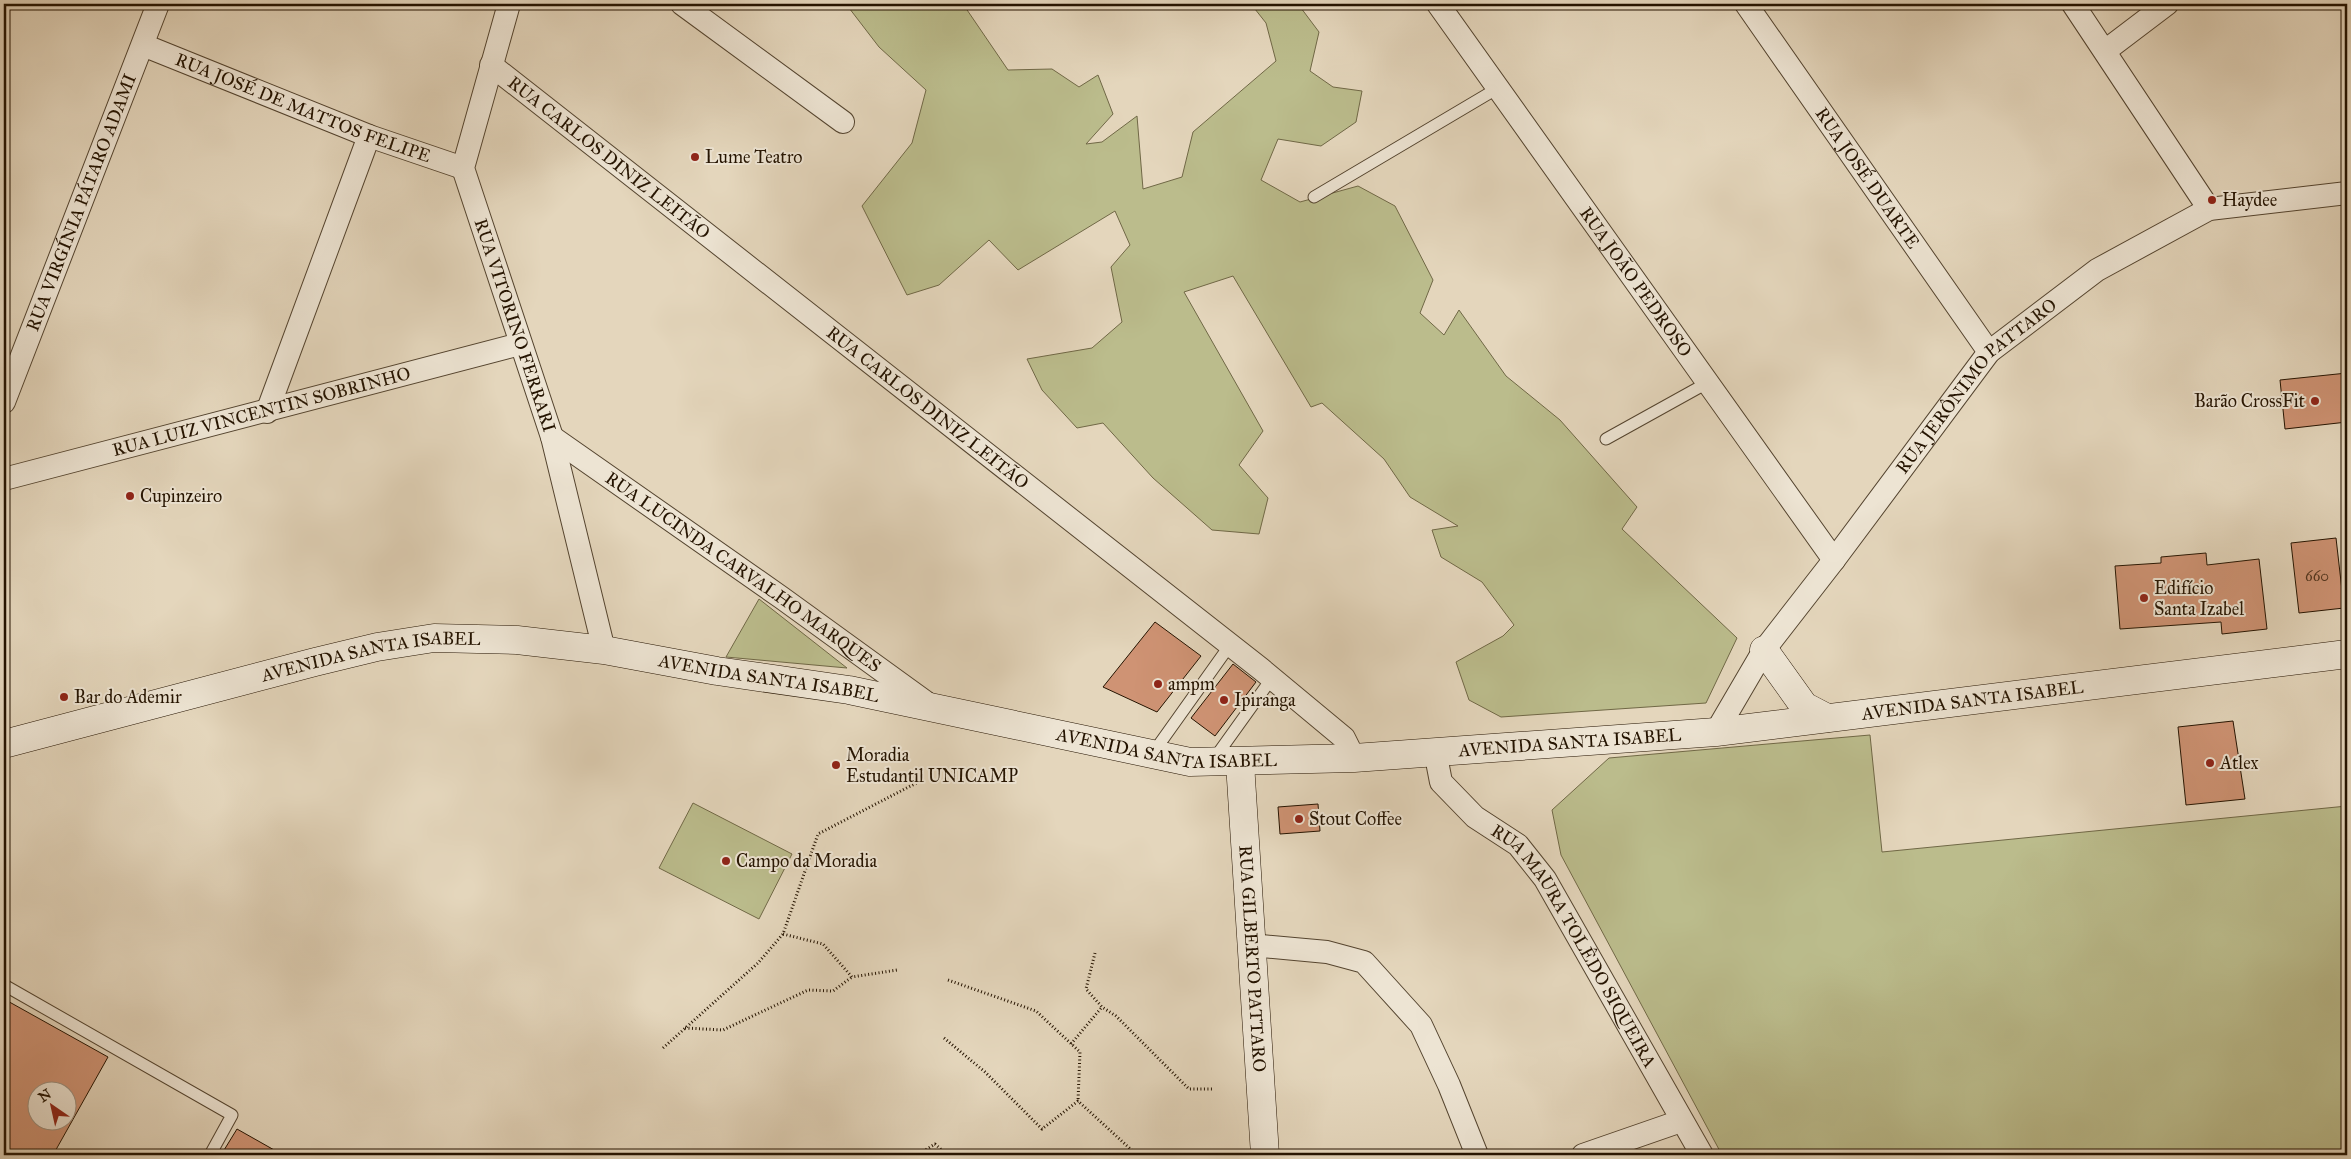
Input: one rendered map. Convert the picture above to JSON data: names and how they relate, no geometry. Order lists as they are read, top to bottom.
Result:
{
  "streets": {
    "main road": ["AVENIDA SANTA ISABEL", "RUA GILBERTO PATTARO"],
    "street": [
      "RUA JOSÉ DE MATTOS FELIPE",
      "RUA CARLOS DINIZ LEITÃO",
      "RUA JOSÉ DUARTE",
      "RUA VIRGÍNIA PÁTARO ADAMI",
      "RUA JOÃO PEDROSO",
      "RUA VITORINO FERRARI",
      "RUA JERÔNIMO PATTARO",
      "RUA LUIZ VINCENTIN SOBRINHO",
      "RUA LUCINDA CARVALHO MARQUES",
      "RUA MAURA TOLÊDO SIQUEIRA"
    ]
  },
  "crossings": [
    ["RUA JOSÉ DE MATTOS FELIPE", "RUA VIRGÍNIA PÁTARO ADAMI"],
    ["RUA JOSÉ DE MATTOS FELIPE", "RUA VITORINO FERRARI"],
    ["RUA CARLOS DINIZ LEITÃO", "AVENIDA SANTA ISABEL"],
    ["RUA JOSÉ DUARTE", "RUA JERÔNIMO PATTARO"],
    ["RUA JOÃO PEDROSO", "RUA JERÔNIMO PATTARO"],
    ["RUA VITORINO FERRARI", "RUA LUIZ VINCENTIN SOBRINHO"],
    ["RUA VITORINO FERRARI", "RUA LUCINDA CARVALHO MARQUES"],
    ["RUA VITORINO FERRARI", "AVENIDA SANTA ISABEL"],
    ["RUA JERÔNIMO PATTARO", "AVENIDA SANTA ISABEL"],
    ["RUA LUCINDA CARVALHO MARQUES", "AVENIDA SANTA ISABEL"],
    ["AVENIDA SANTA ISABEL", "RUA MAURA TOLÊDO SIQUEIRA"],
    ["AVENIDA SANTA ISABEL", "RUA GILBERTO PATTARO"]
  ],
  "places": [
    "Lume Teatro",
    "Haydee",
    "Barão CrossFit",
    "Cupinzeiro",
    "Edifício Santa Izabel",
    "ampm",
    "Bar do Ademir",
    "Ipiranga",
    "Atlex",
    "Moradia Estudantil UNICAMP",
    "Stout Coffee",
    "Campo da Moradia"
  ],
  "house_numbers": ["660"],
  "north": "top left"
}
